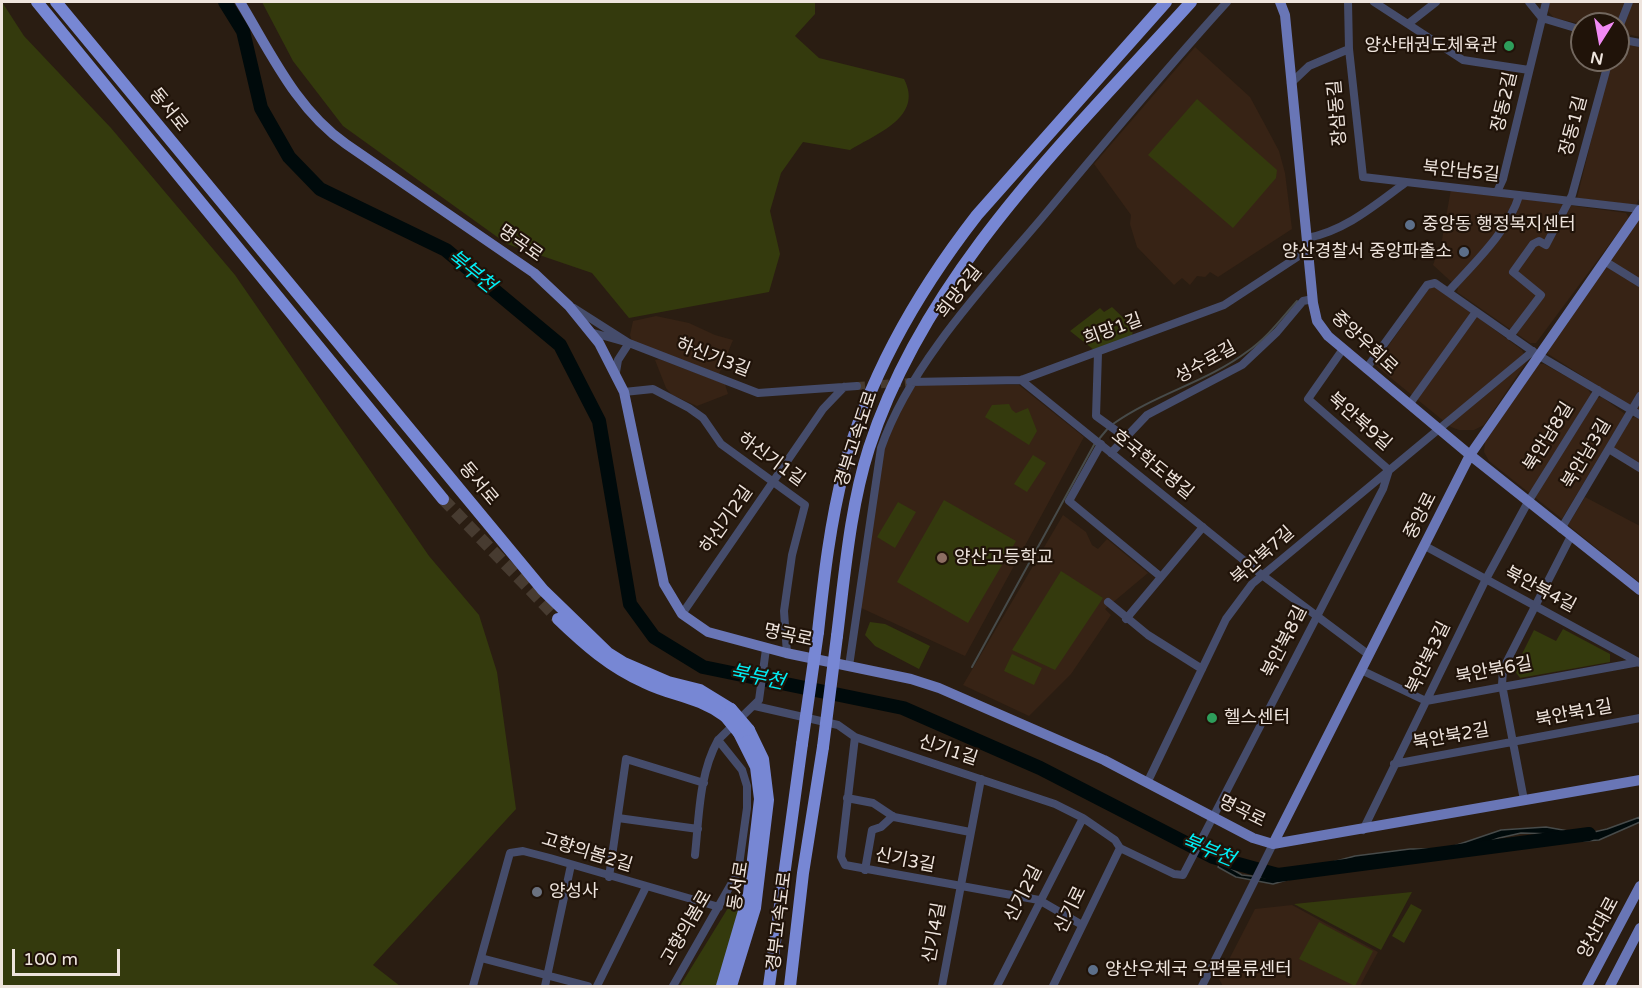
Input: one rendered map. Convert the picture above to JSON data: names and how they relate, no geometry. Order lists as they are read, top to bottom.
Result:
{
  "streets": {
    "highway": ["동서로", "경부고속도로"],
    "main road": [
      "명곡로",
      "중앙우회로",
      "중앙로",
      "양산대로"
    ],
    "street": [
      "장동2길",
      "장삼동길",
      "장동1길",
      "북안남5길",
      "희망2길",
      "희망1길",
      "하신기3길",
      "성수로길",
      "북안북9길",
      "북안남8길",
      "북안남3길",
      "하신기1길",
      "호국학도병길",
      "하신기2길",
      "북안북7길",
      "북안북4길",
      "북안북8길",
      "북안북3길",
      "북안북6길",
      "북안북1길",
      "북안북2길",
      "신기1길",
      "고향의봄2길",
      "신기3길",
      "신기2길",
      "신기로",
      "고향의봄로",
      "신기4길"
    ]
  },
  "crossings": [
    ["장동2길", "북안남5길"],
    ["장삼동길", "북안남5길"],
    ["장동1길", "북안남5길"],
    ["장동1길", "북안남8길"],
    ["북안남5길", "중앙우회로"],
    ["북안남5길", "북안남8길"],
    ["북안남5길", "중앙로"],
    ["명곡로", "희망2길"],
    ["명곡로", "하신기3길"],
    ["명곡로", "하신기1길"],
    ["명곡로", "중앙로"],
    ["명곡로", "하신기2길"],
    ["명곡로", "북안북7길"],
    ["명곡로", "북안북8길"],
    ["명곡로", "북안북3길"],
    ["명곡로", "북안북2길"],
    ["희망2길", "희망1길"],
    ["희망1길", "중앙우회로"],
    ["희망1길", "호국학도병길"],
    ["중앙우회로", "성수로길"],
    ["중앙우회로", "북안북9길"],
    ["중앙우회로", "북안남8길"],
    ["중앙우회로", "북안남3길"],
    ["중앙우회로", "중앙로"],
    ["중앙우회로", "북안북7길"],
    ["중앙우회로", "북안북3길"],
    ["중앙우회로", "북안북2길"],
    ["하신기3길", "하신기2길"],
    ["성수로길", "호국학도병길"],
    ["북안북9길", "북안북7길"],
    ["북안북9길", "북안북8길"],
    ["북안남8길", "북안남3길"],
    ["북안남8길", "중앙로"],
    ["북안남8길", "북안북7길"],
    ["북안남8길", "북안북3길"],
    ["하신기1길", "하신기2길"],
    ["호국학도병길", "중앙로"],
    ["호국학도병길", "북안북7길"],
    ["호국학도병길", "북안북8길"],
    ["중앙로", "북안북7길"],
    ["중앙로", "북안북4길"],
    ["북안북7길", "북안북8길"],
    ["북안북4길", "북안북3길"],
    ["북안북4길", "북안북6길"],
    ["북안북4길", "북안북2길"],
    ["북안북8길", "신기1길"],
    ["북안북3길", "북안북6길"],
    ["북안북3길", "북안북2길"],
    ["북안북6길", "북안북2길"],
    ["북안북1길", "북안북2길"],
    ["신기1길", "신기3길"],
    ["신기1길", "신기2길"],
    ["신기1길", "신기로"],
    ["신기1길", "신기4길"],
    ["고향의봄2길", "고향의봄로"],
    ["신기3길", "신기2길"],
    ["신기3길", "신기로"],
    ["신기3길", "신기4길"]
  ],
  "water": ["북부천"],
  "places": [
    "양산태권도체육관",
    "중앙동 행정복지센터",
    "양산경찰서 중앙파출소",
    "양산고등학교",
    "헬스센터",
    "양성사",
    "양산우체국 우편물류센터"
  ],
  "scale_bar": "100 m",
  "north": "bottom"
}
